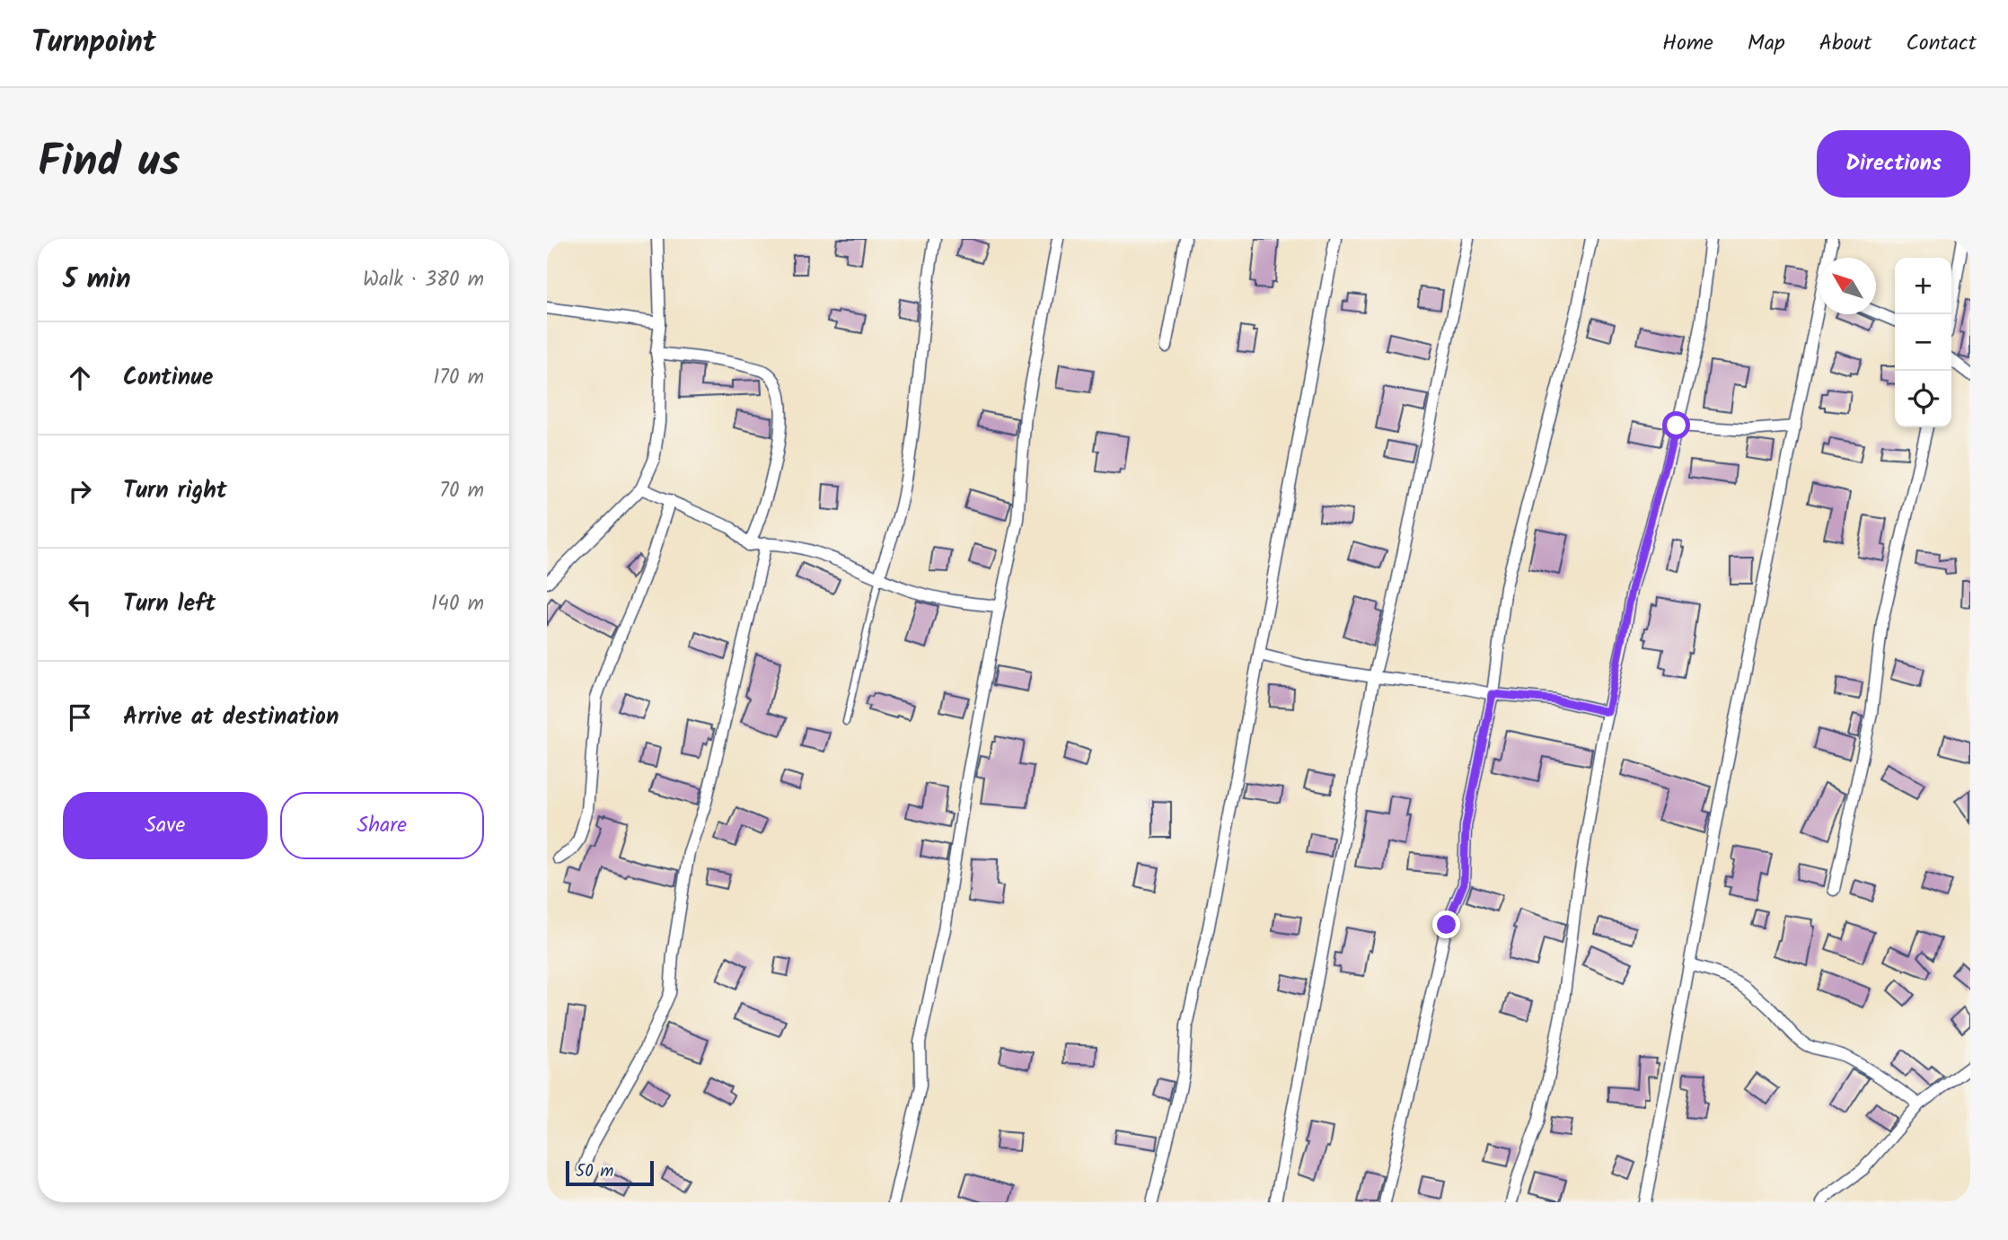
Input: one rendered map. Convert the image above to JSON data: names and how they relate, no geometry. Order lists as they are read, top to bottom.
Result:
{
  "scale_bar": "50 m",
  "north": "top left",
  "page": {
    "header": "Turnpoint",
    "nav": [
      "Home",
      "Map",
      "About",
      "Contact"
    ],
    "title": "Find us",
    "buttons": [
      "Directions",
      ["Save", "Share"]
    ],
    "heading": ["5 min", "Walk · 380 m"],
    "map_buttons": ["+", "−"],
    "list": [
      ["Continue", "170 m"],
      ["Turn right", "70 m"],
      ["Turn left", "140 m"],
      "Arrive at destination"
    ],
    "scale": "50 m"
  }
}
